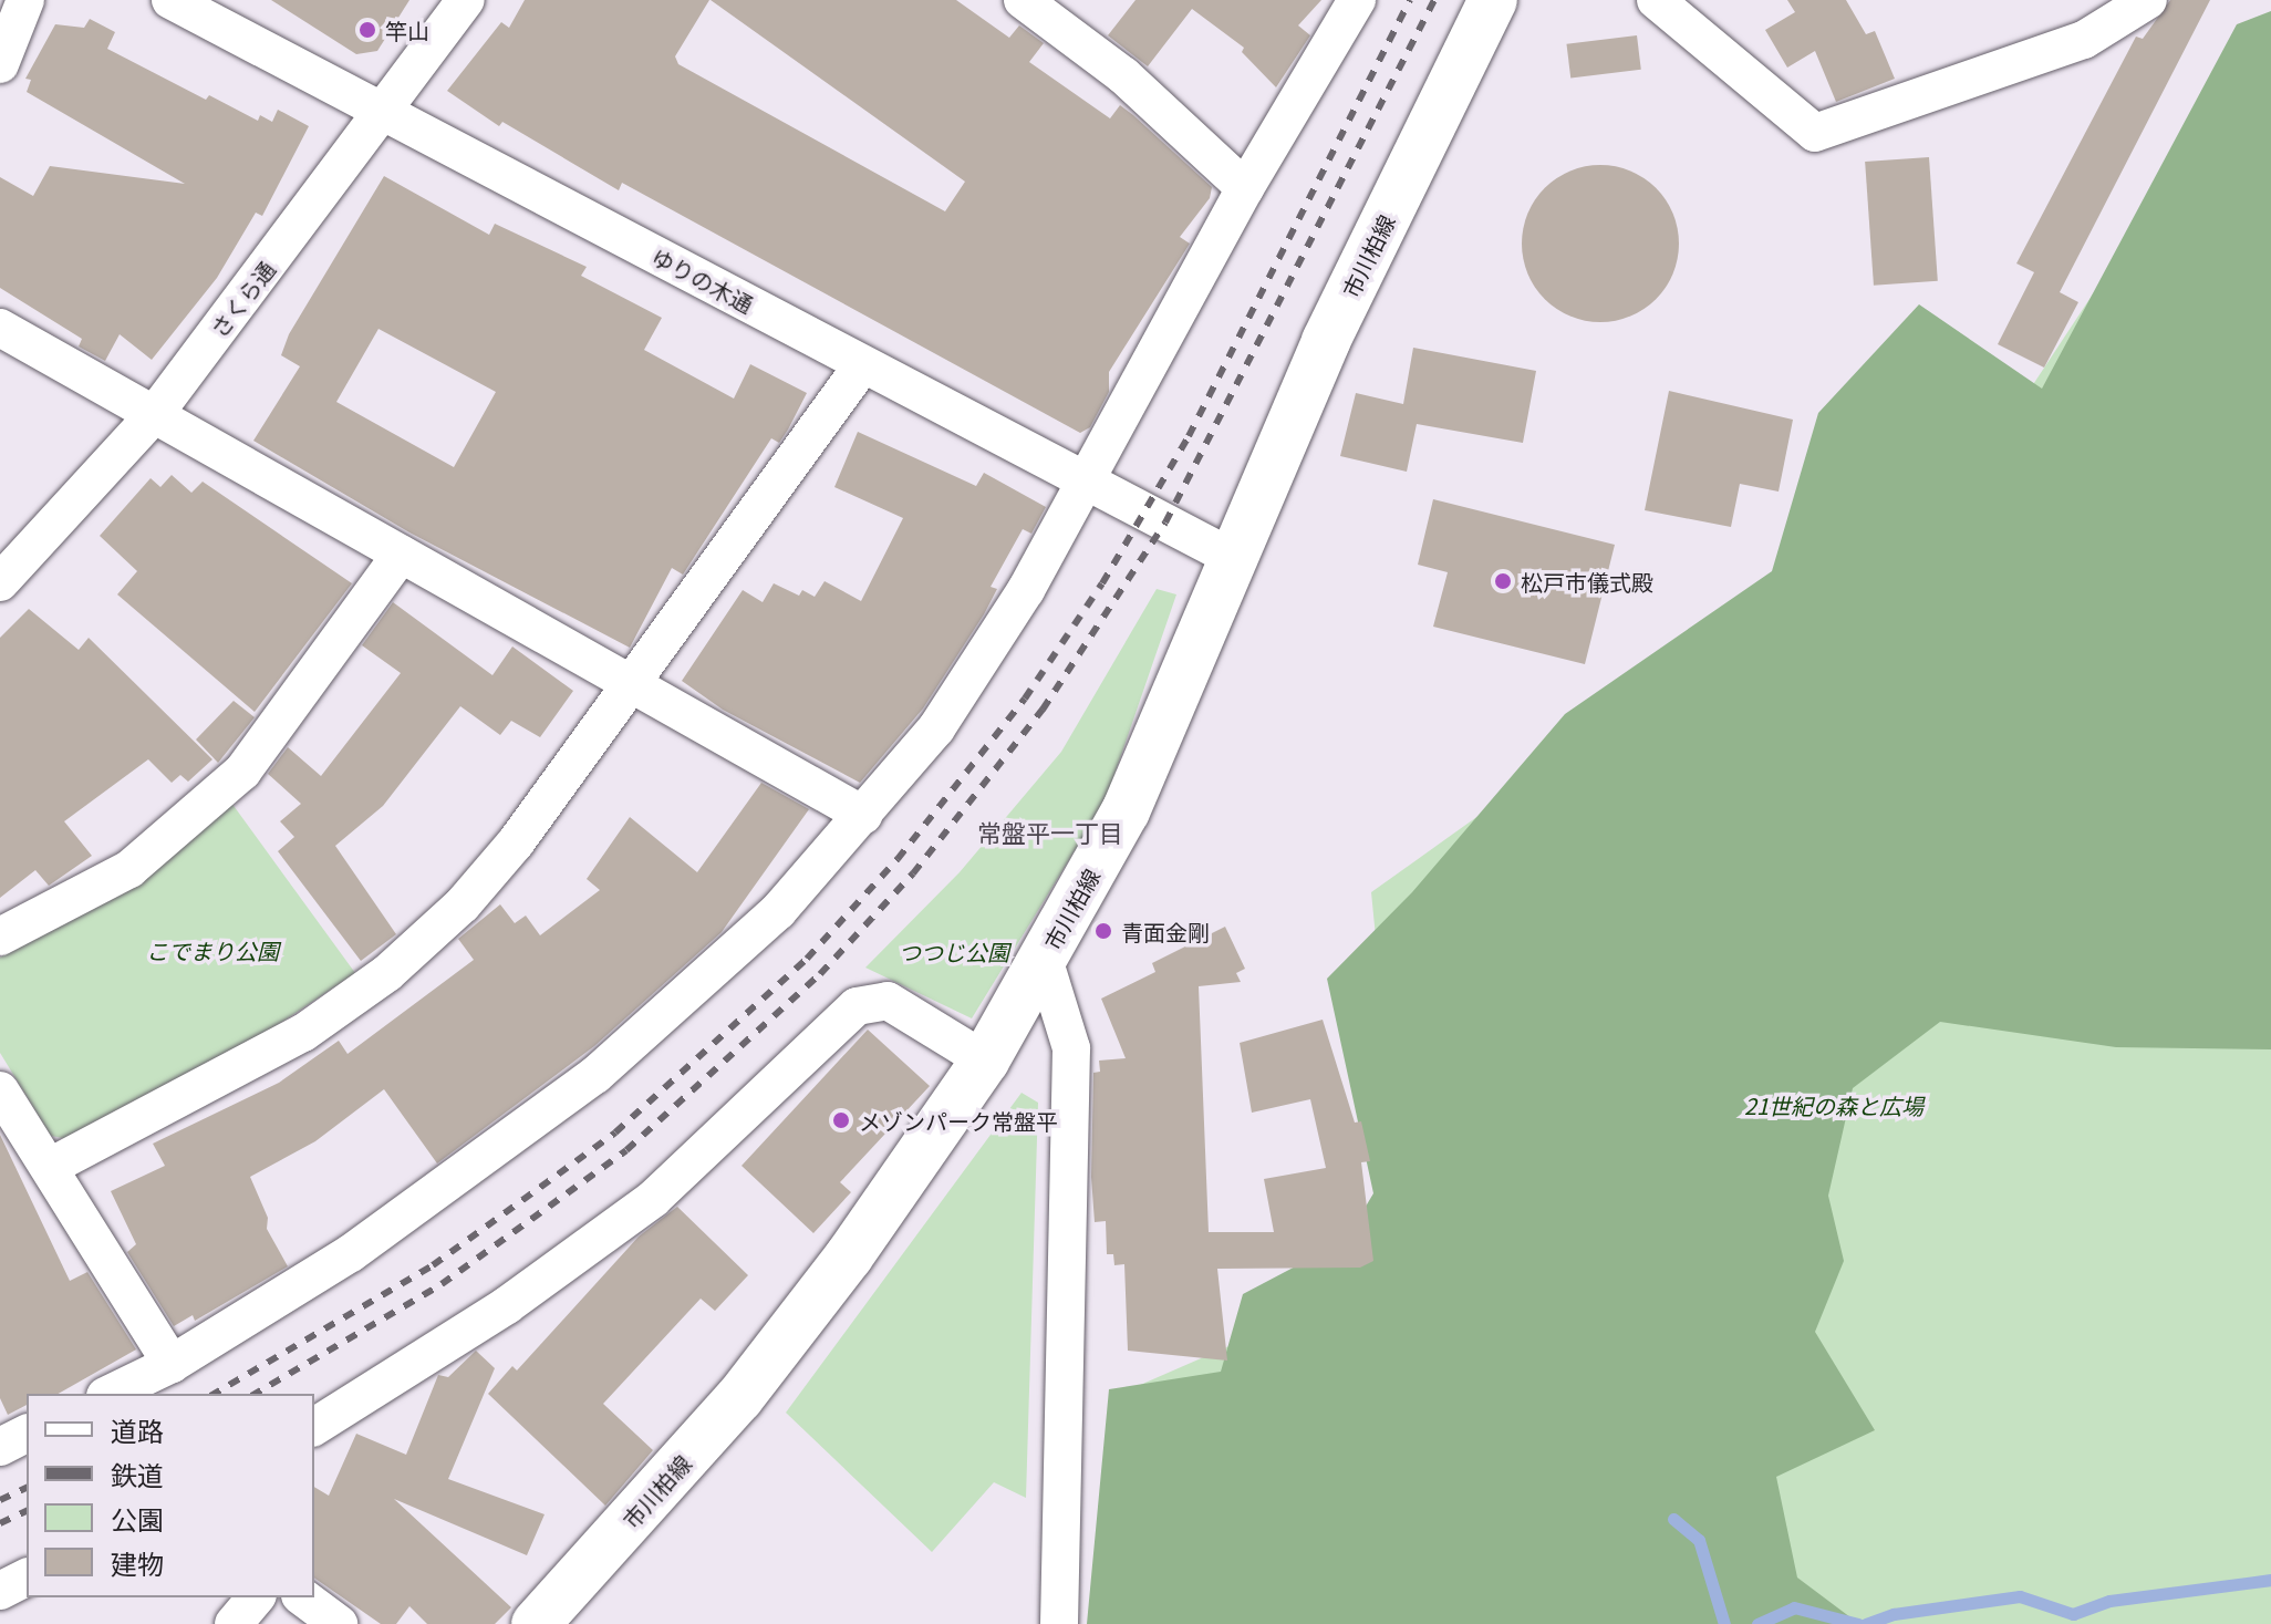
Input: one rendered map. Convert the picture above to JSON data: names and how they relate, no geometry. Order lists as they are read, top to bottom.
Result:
{
  "streets": {
    "main road": ["市川柏線"],
    "street": ["ゆりの木通", "さくら通"]
  },
  "crossings": [
    ["市川柏線", "ゆりの木通"],
    ["ゆりの木通", "さくら通"]
  ],
  "districts": ["常盤平一丁目"],
  "parks": ["こでまり公園", "つつじ公園", "21世紀の森と広場"],
  "places": [
    "竿山",
    "松戸市儀式殿",
    "青面金剛",
    "メゾンパーク常盤平"
  ],
  "legend": [
    "道路",
    "鉄道",
    "公園",
    "建物"
  ]
}
